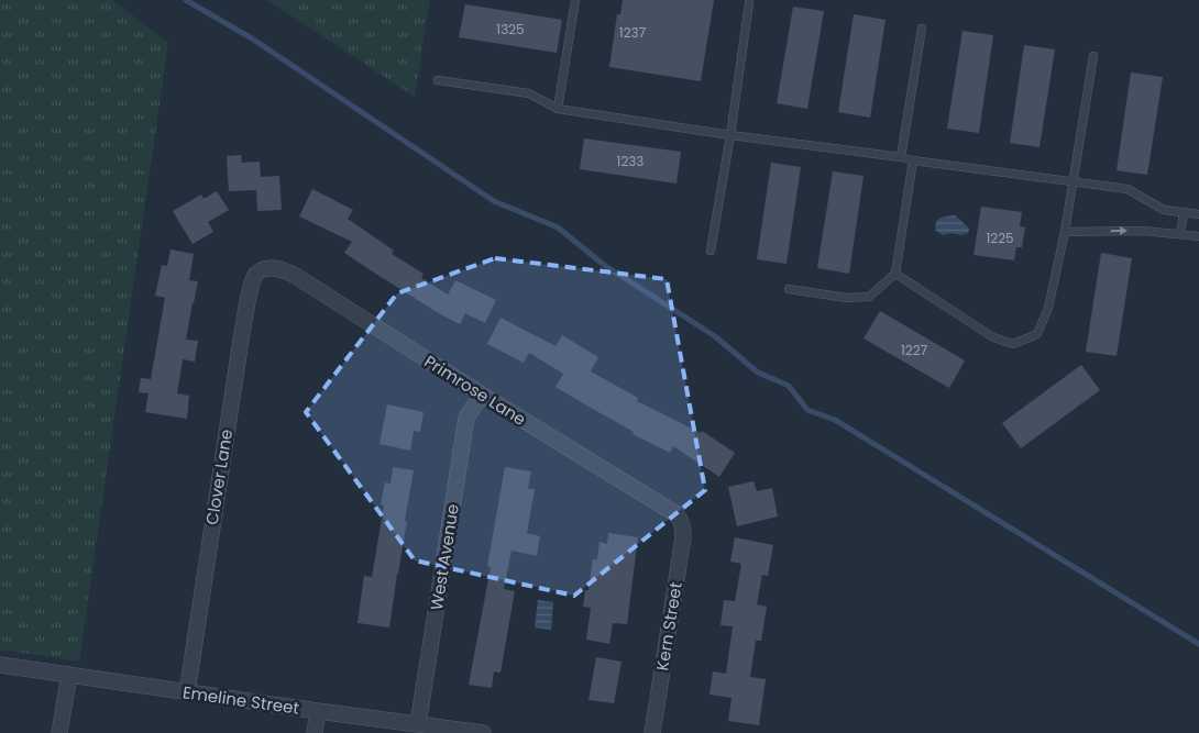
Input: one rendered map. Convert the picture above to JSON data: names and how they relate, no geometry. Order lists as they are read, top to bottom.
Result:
{
  "streets": {
    "street": [
      "Primrose Lane",
      "Clover Lane",
      "West Avenue",
      "Kern Street",
      "Emeline Street"
    ]
  },
  "crossings": [
    ["Primrose Lane", "Clover Lane"],
    ["Primrose Lane", "West Avenue"],
    ["Primrose Lane", "Kern Street"],
    ["Clover Lane", "Emeline Street"],
    ["West Avenue", "Emeline Street"]
  ],
  "house_numbers": [
    "1325",
    "1237",
    "1233",
    "1225",
    "1227"
  ]
}
